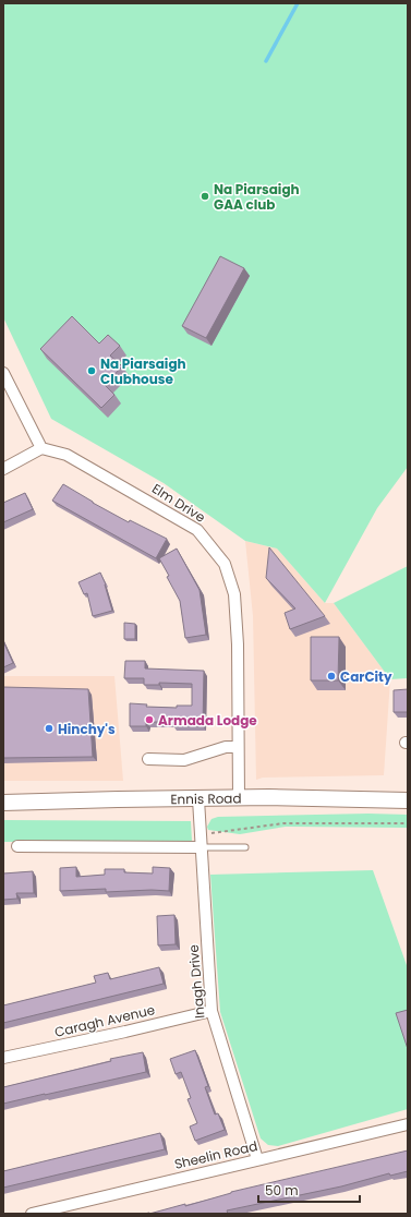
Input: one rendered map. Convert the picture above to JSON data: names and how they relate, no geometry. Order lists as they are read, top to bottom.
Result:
{
  "streets": {
    "main road": ["Ennis Road"],
    "street": [
      "Elm Drive",
      "Inagh Drive",
      "Caragh Avenue",
      "Sheelin Road"
    ]
  },
  "crossings": [
    ["Elm Drive", "Ennis Road"],
    ["Ennis Road", "Inagh Drive"],
    ["Inagh Drive", "Caragh Avenue"],
    ["Inagh Drive", "Sheelin Road"]
  ],
  "places": [
    "Na Piarsaigh GAA club",
    "Na Piarsaigh Clubhouse",
    "CarCity",
    "Armada Lodge",
    "Hinchy's"
  ],
  "scale_bar": "50 m"
}
